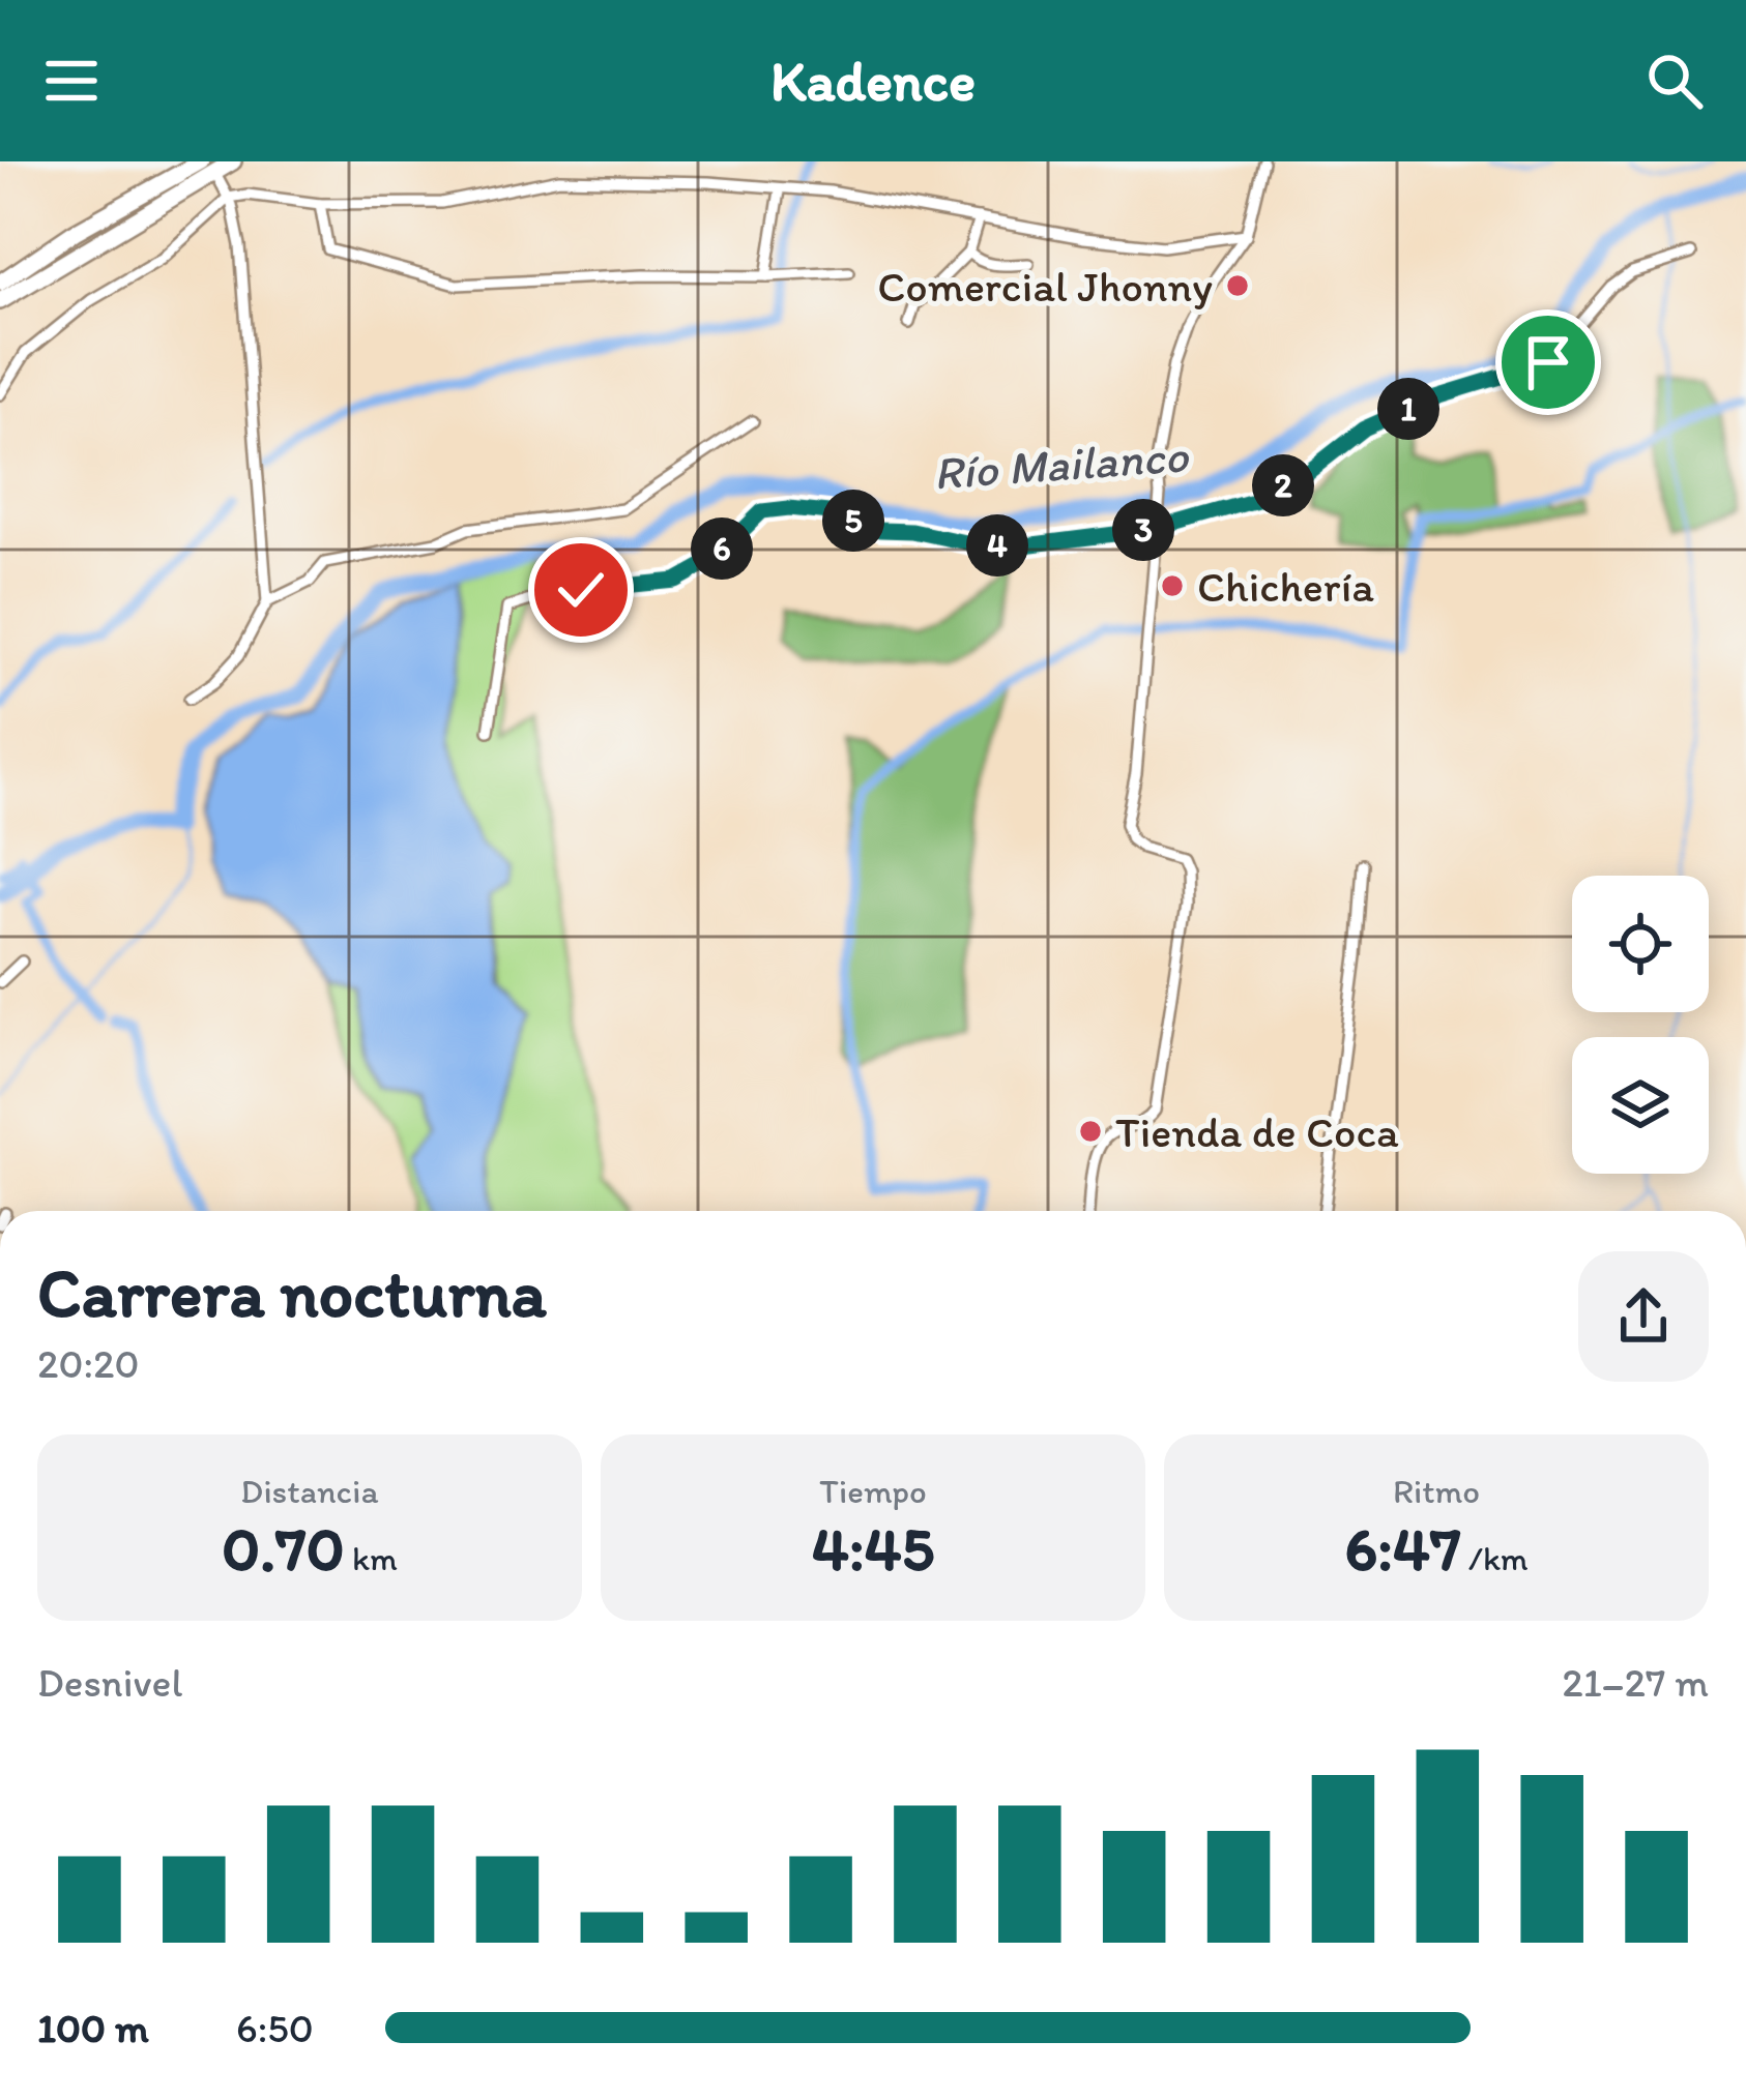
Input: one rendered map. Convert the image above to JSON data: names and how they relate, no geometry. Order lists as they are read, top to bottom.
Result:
{
  "water": ["Río Mailanco"],
  "places": ["Comercial Jhonny", "Chichería", "Tienda de Coca"],
  "page": {
    "header": "Kadence",
    "pins": [
      "1",
      "2",
      "5",
      "3",
      "4",
      "6"
    ],
    "heading": ["Carrera nocturna", "20:20"],
    "stats": [
      ["Distancia", "0.70 km"],
      ["Tiempo", "4:45"],
      ["Ritmo", "6:47 /km"]
    ],
    "chart": ["Desnivel", "21–27 m"],
    "list": [
      {
        "name": "100 m",
        "note": "6:50"
      }
    ]
  }
}
